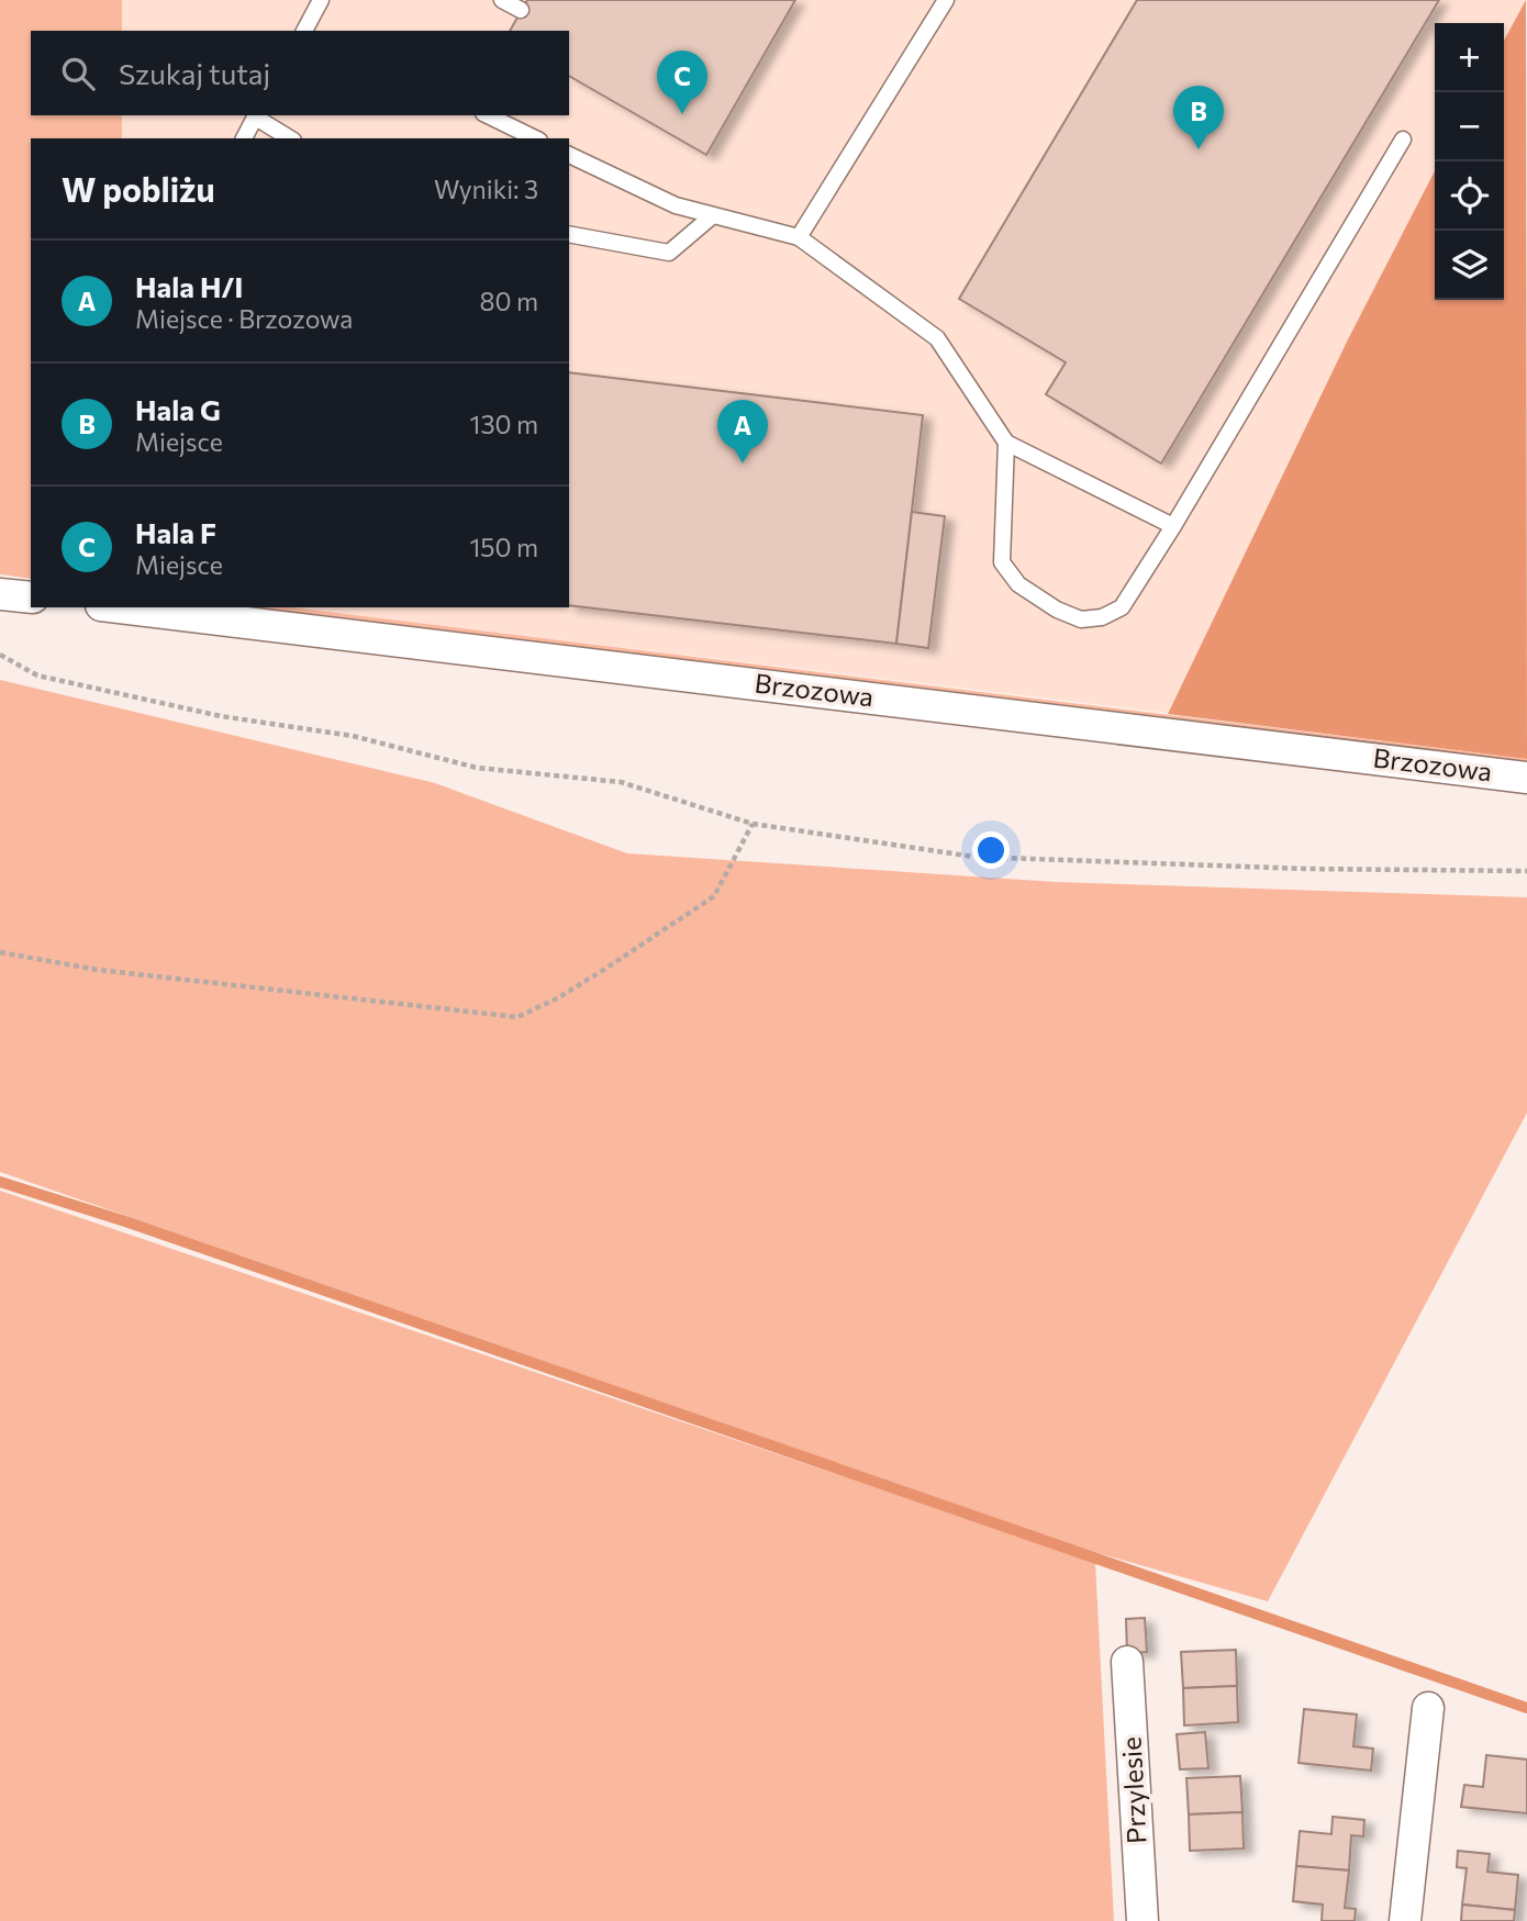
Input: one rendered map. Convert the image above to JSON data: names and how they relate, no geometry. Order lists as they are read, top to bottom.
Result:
{
  "streets": {
    "street": ["Brzozowa", "Przylesie"]
  },
  "page": {
    "map_buttons": ["+", "−"],
    "search": "Szukaj tutaj",
    "pins": ["C", "B", "A"],
    "heading": ["W pobliżu", "Wyniki: 3"],
    "list": [
      {
        "mark": "A",
        "name": "Hala H/I",
        "note": "Miejsce · Brzozowa",
        "value": "80 m"
      },
      {
        "mark": "B",
        "name": "Hala G",
        "note": "Miejsce",
        "value": "130 m"
      },
      {
        "mark": "C",
        "name": "Hala F",
        "note": "Miejsce",
        "value": "150 m"
      }
    ]
  }
}
